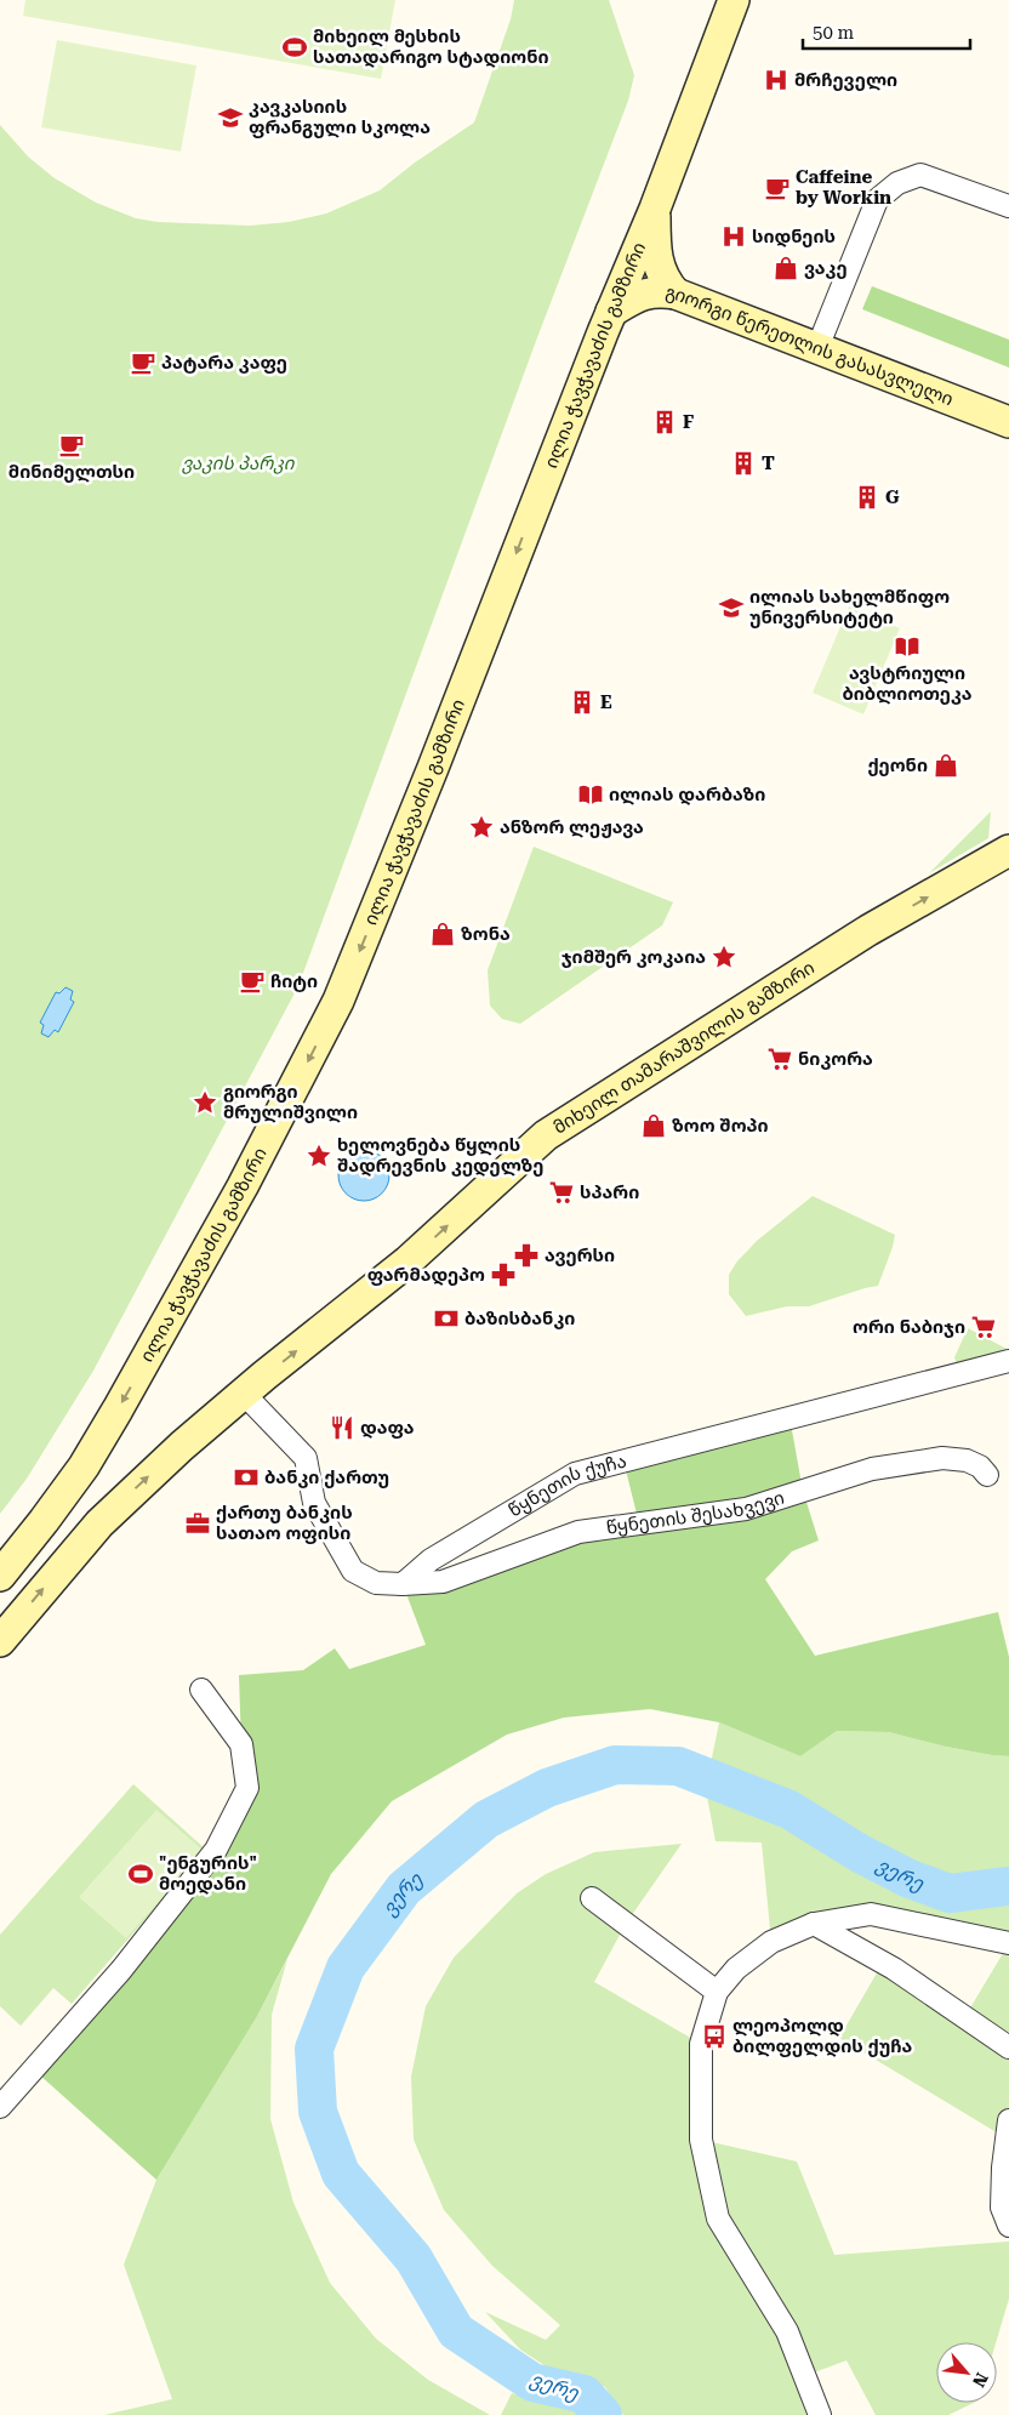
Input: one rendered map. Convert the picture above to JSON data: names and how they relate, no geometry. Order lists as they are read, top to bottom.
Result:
{
  "streets": {
    "main road": ["გიორგი წერეთლის გასასვლელი", "ილია ჭავჭავაძის გამზირი", "მიხეილ თამარაშვილის გამზირი"],
    "street": ["წყნეთის ქუჩა", "წყნეთის შესახვევი"]
  },
  "crossings": [
    ["გიორგი წერეთლის გასასვლელი", "ილია ჭავჭავაძის გამზირი"],
    ["წყნეთის ქუჩა", "წყნეთის შესახვევი"]
  ],
  "one_way": ["ილია ჭავჭავაძის გამზირი", "მიხეილ თამარაშვილის გამზირი"],
  "water": ["ვერე"],
  "parks": ["ვაკის პარკი"],
  "places": {
    "sports": ["მიხეილ მესხის სათადარიგო სტადიონი", "\"ენგურის\" მოედანი"],
    "hospital": ["მრჩეველი", "სიდნეის"],
    "school or university": ["კავკასიის ფრანგული სკოლა", "ილიას სახელმწიფო უნივერსიტეტი"],
    "cafe": [
      "Caffeine by Workin",
      "პატარა კაფე",
      "მინიმელთსი",
      "ჩიტი"
    ],
    "shop": [
      "ვაკე",
      "ქეონი",
      "ზონა",
      "ზოო შოპი"
    ],
    "building": [
      "F",
      "T",
      "G",
      "E"
    ],
    "library": ["ავსტრიული ბიბლიოთეკა", "ილიას დარბაზი"],
    "place": [
      "ანზორ ლეჟავა",
      "ჯიმშერ კოკაია",
      "გიორგი მრულიშვილი",
      "ხელოვნება წყლის შადრევნის კედელზე"
    ],
    "supermarket": ["ნიკორა", "სპარი", "ორი ნაბიჯი"],
    "pharmacy": ["ავერსი", "ფარმადეპო"],
    "bank": ["ბაზისბანკი", "ბანკი ქართუ"],
    "restaurant": ["დაფა"],
    "office": ["ქართუ ბანკის სათაო ოფისი"],
    "bus stop": ["ლეოპოლდ ბილფელდის ქუჩა"]
  },
  "scale_bar": "50 m",
  "north": "bottom right"
}
